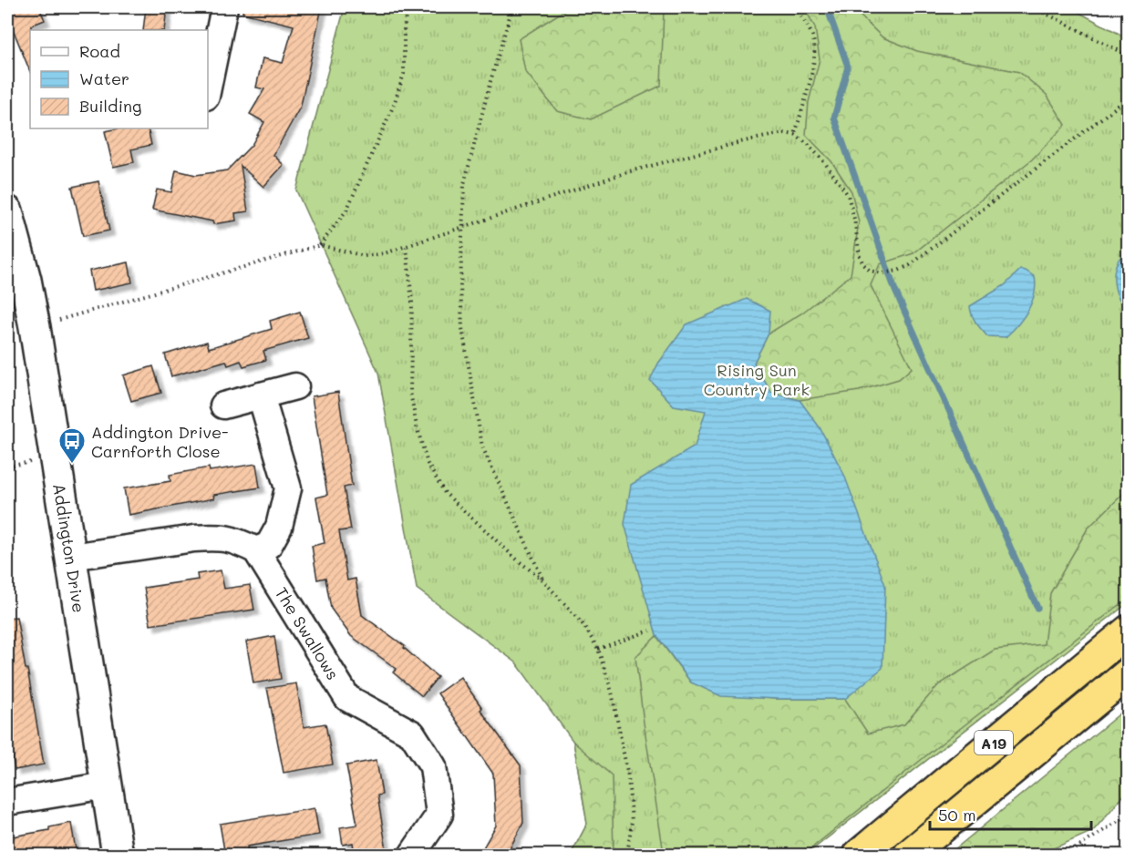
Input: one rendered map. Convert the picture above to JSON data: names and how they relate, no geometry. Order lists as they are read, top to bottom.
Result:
{
  "streets": {
    "highway": ["A19"],
    "street": ["Addington Drive", "The Swallows"]
  },
  "parks": ["Rising Sun Country Park"],
  "places": {
    "bus stop": ["Addington Drive- Carnforth Close"]
  },
  "legend": ["Road", "Water", "Building"],
  "scale_bar": "50 m"
}
